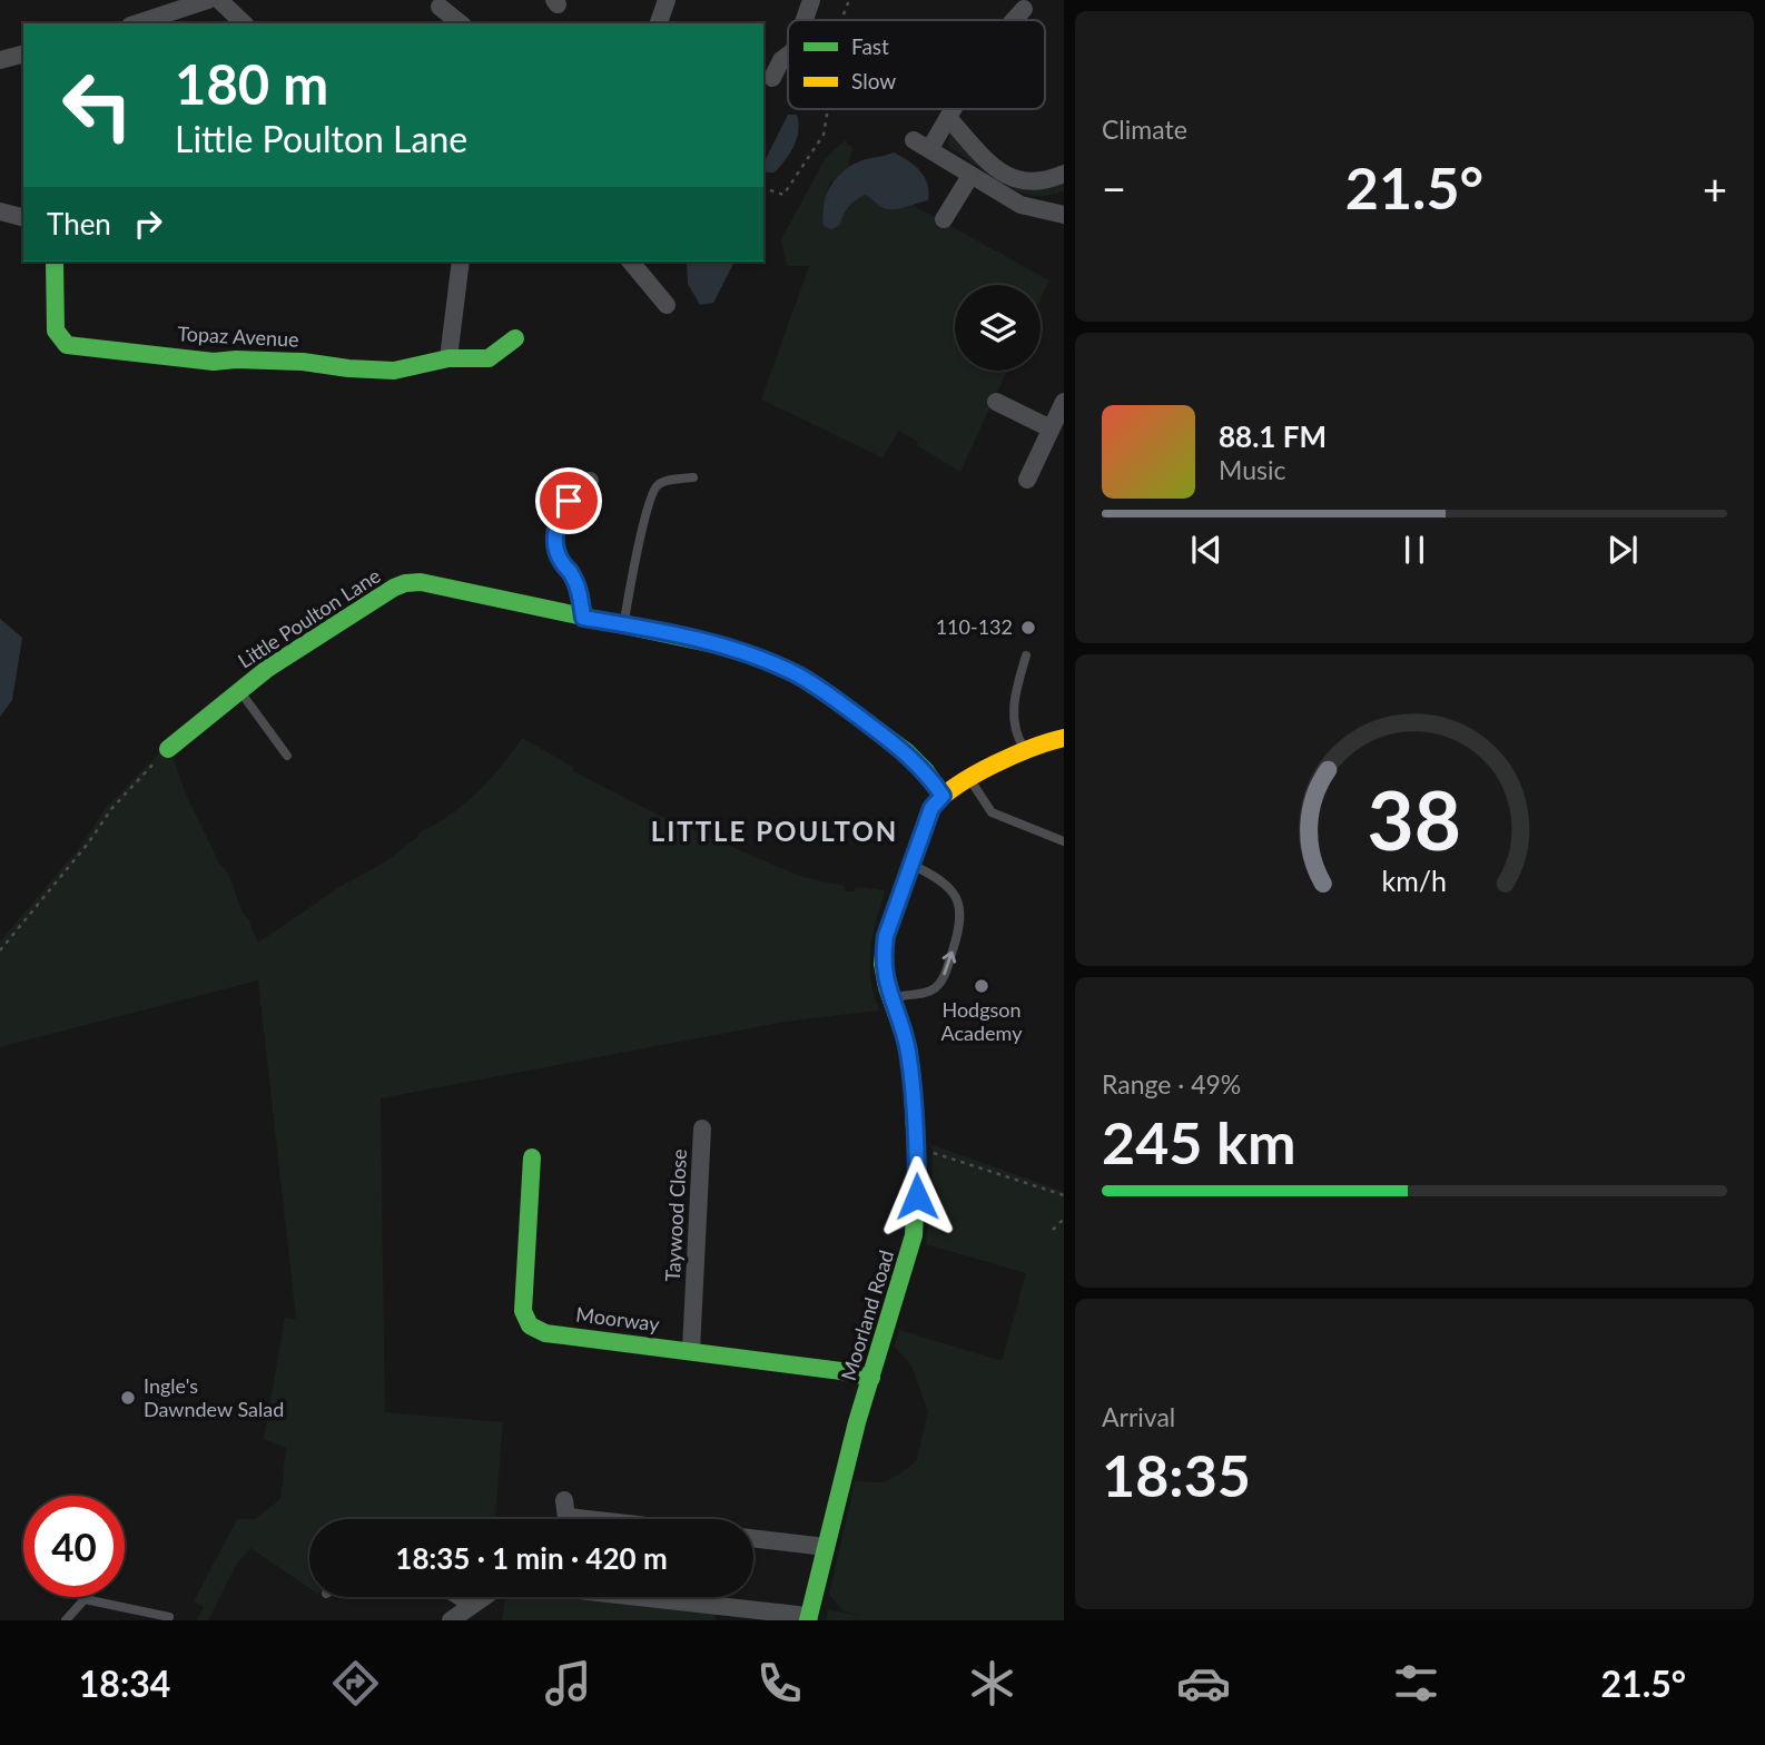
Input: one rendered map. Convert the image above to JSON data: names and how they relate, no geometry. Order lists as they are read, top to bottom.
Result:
{
  "streets": {
    "street": [
      "Topaz Avenue",
      "Little Poulton Lane",
      "Taywood Close",
      "Moorland Road",
      "Moorway"
    ]
  },
  "crossings": [
    ["Little Poulton Lane", "Moorland Road"],
    ["Taywood Close", "Moorway"],
    ["Moorland Road", "Moorway"]
  ],
  "districts": ["LITTLE POULTON"],
  "places": ["110-132", "Hodgson Academy", "Ingle's Dawndew Salad"],
  "legend": ["Fast", "Slow"],
  "page": {
    "tile": [
      "Climate",
      ["Range · 49%", "245 km"],
      ["Arrival", "18:35"]
    ],
    "turn": ["180 m", "Little Poulton Lane"],
    "heat": ["−", "21.5°", "+"],
    "then": "Then",
    "song": ["88.1 FM", "Music"],
    "limit": "40",
    "trip": "18:35 · 1 min · 420 m",
    "tabs": ["18:34", "21.5°"],
    "gauge": ["38", "km/h"]
  }
}
